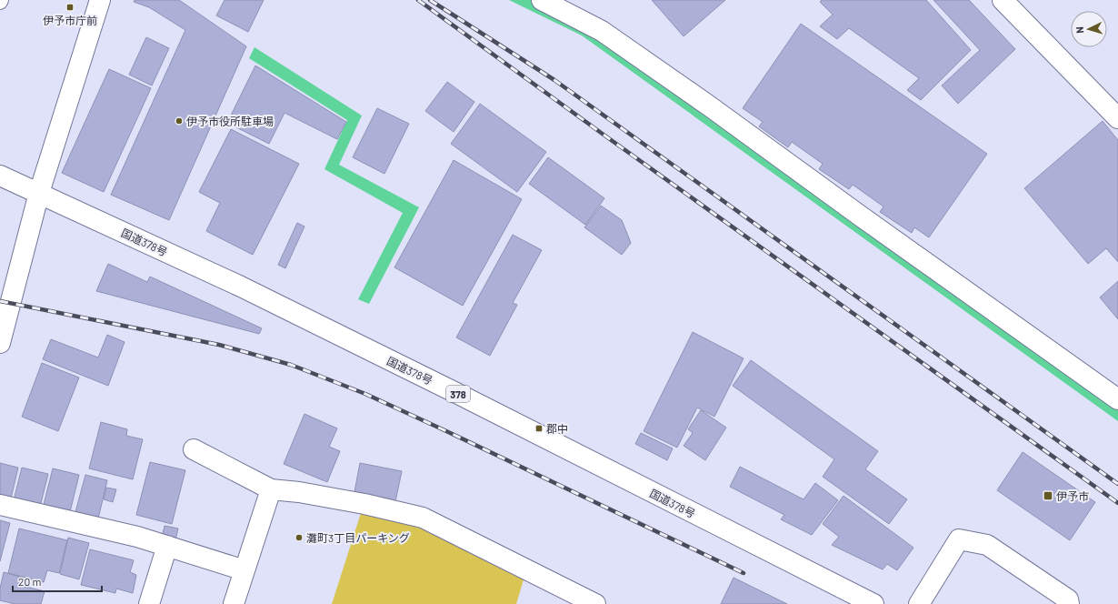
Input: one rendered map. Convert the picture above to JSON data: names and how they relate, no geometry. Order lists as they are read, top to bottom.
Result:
{
  "streets": {
    "main road": ["国道378号", "378"]
  },
  "places": {
    "transit": ["伊予市庁前", "郡中", "伊予市"],
    "other": ["伊予市役所駐車場", "灘町3丁目パーキング"]
  },
  "scale_bar": "20 m",
  "north": "left"
}
